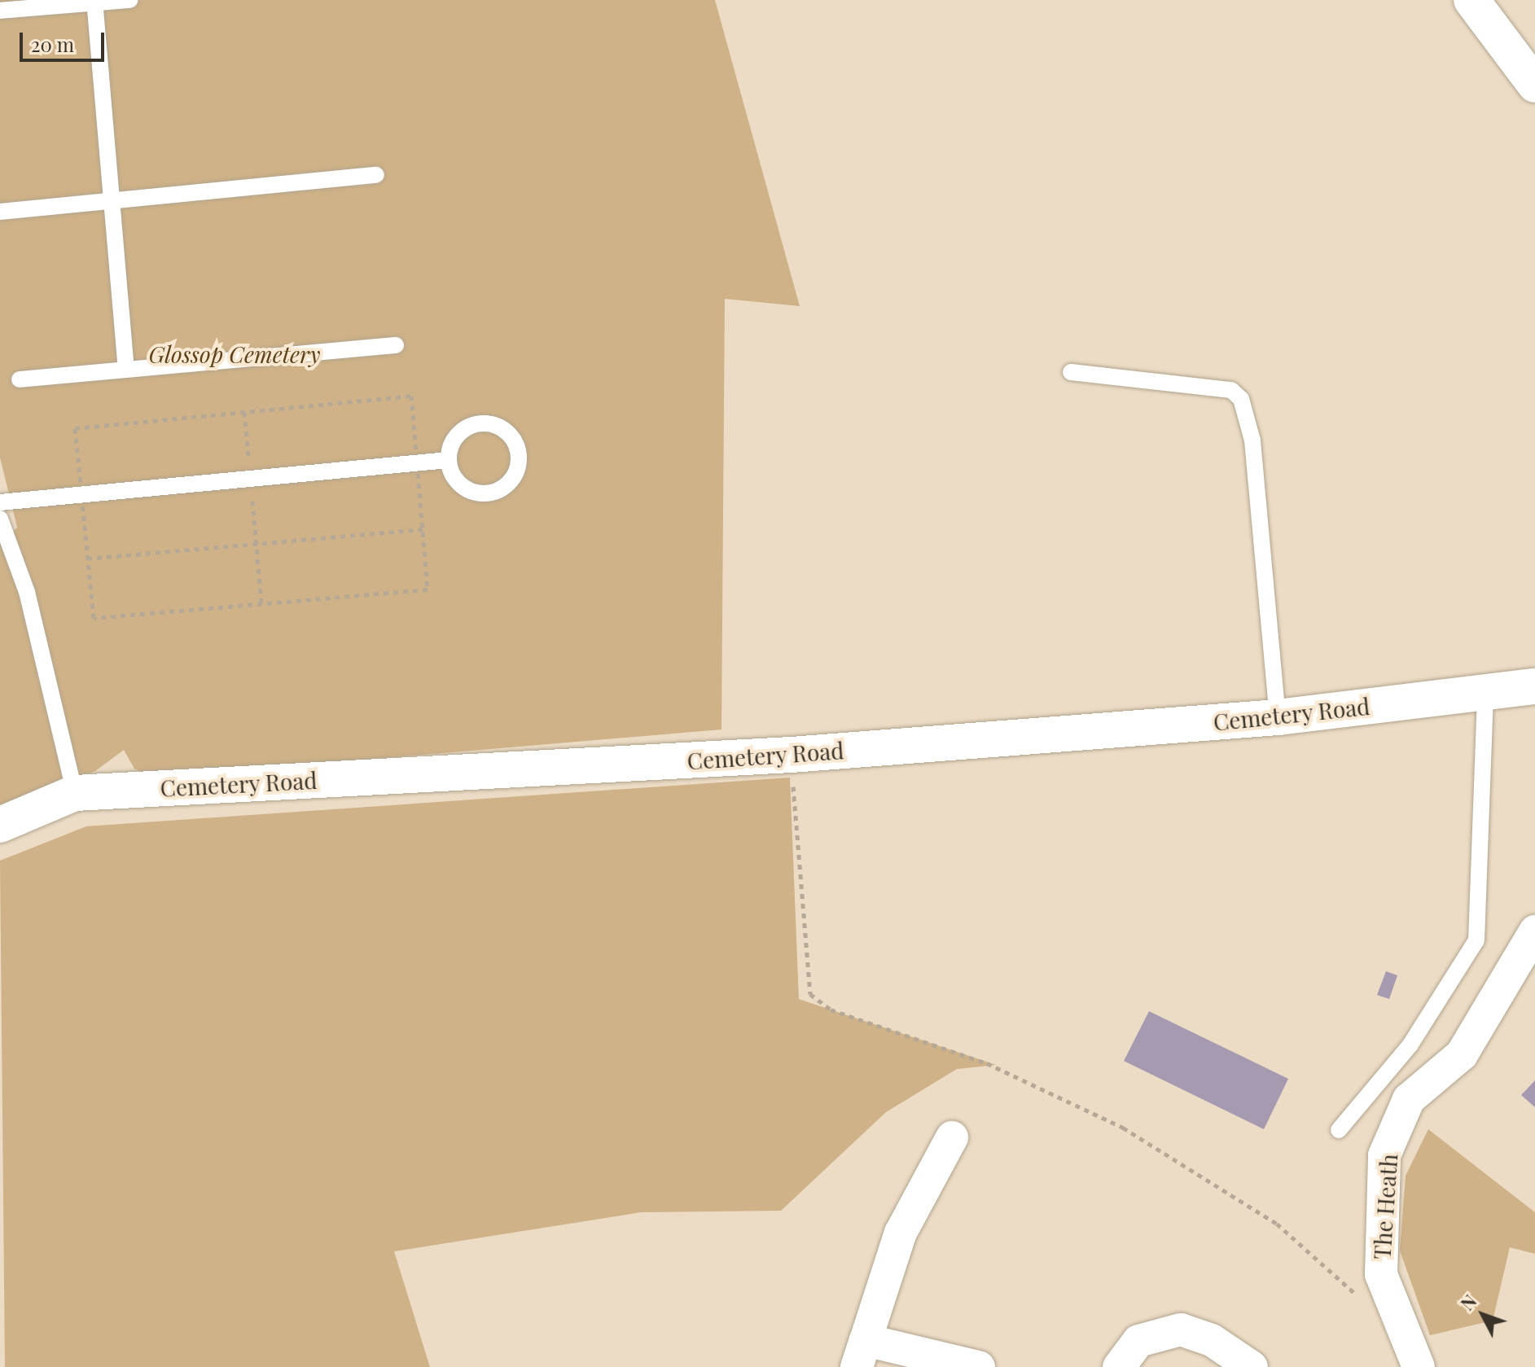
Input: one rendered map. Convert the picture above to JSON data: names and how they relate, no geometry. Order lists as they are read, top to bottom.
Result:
{
  "streets": {
    "street": ["Cemetery Road", "The Heath"]
  },
  "parks": ["Glossop Cemetery"],
  "scale_bar": "20 m",
  "north": "top left"
}
